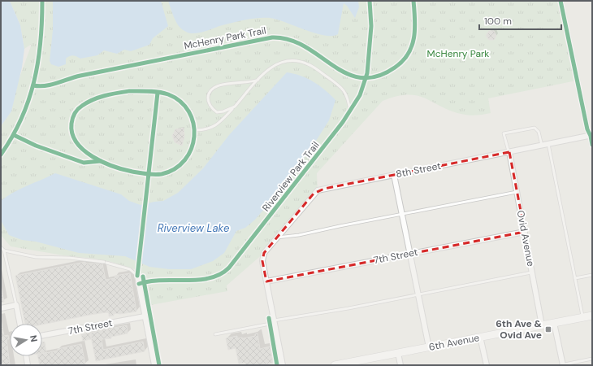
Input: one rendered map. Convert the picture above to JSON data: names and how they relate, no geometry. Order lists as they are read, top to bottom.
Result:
{
  "streets": {
    "main road": ["6th Avenue"],
    "street": ["8th Street", "Ovid Avenue", "7th Street"],
    "cycle path": ["McHenry Park Trail", "Riverview Park Trail"]
  },
  "crossings": [
    ["8th Street", "Ovid Avenue"],
    ["8th Street", "7th Street"],
    ["Ovid Avenue", "7th Street"],
    ["Ovid Avenue", "6th Avenue"]
  ],
  "water": ["Riverview Lake"],
  "parks": ["McHenry Park"],
  "places": {
    "transit": ["6th Ave & Ovid Ave"]
  },
  "scale_bar": "100 m",
  "north": "right"
}
